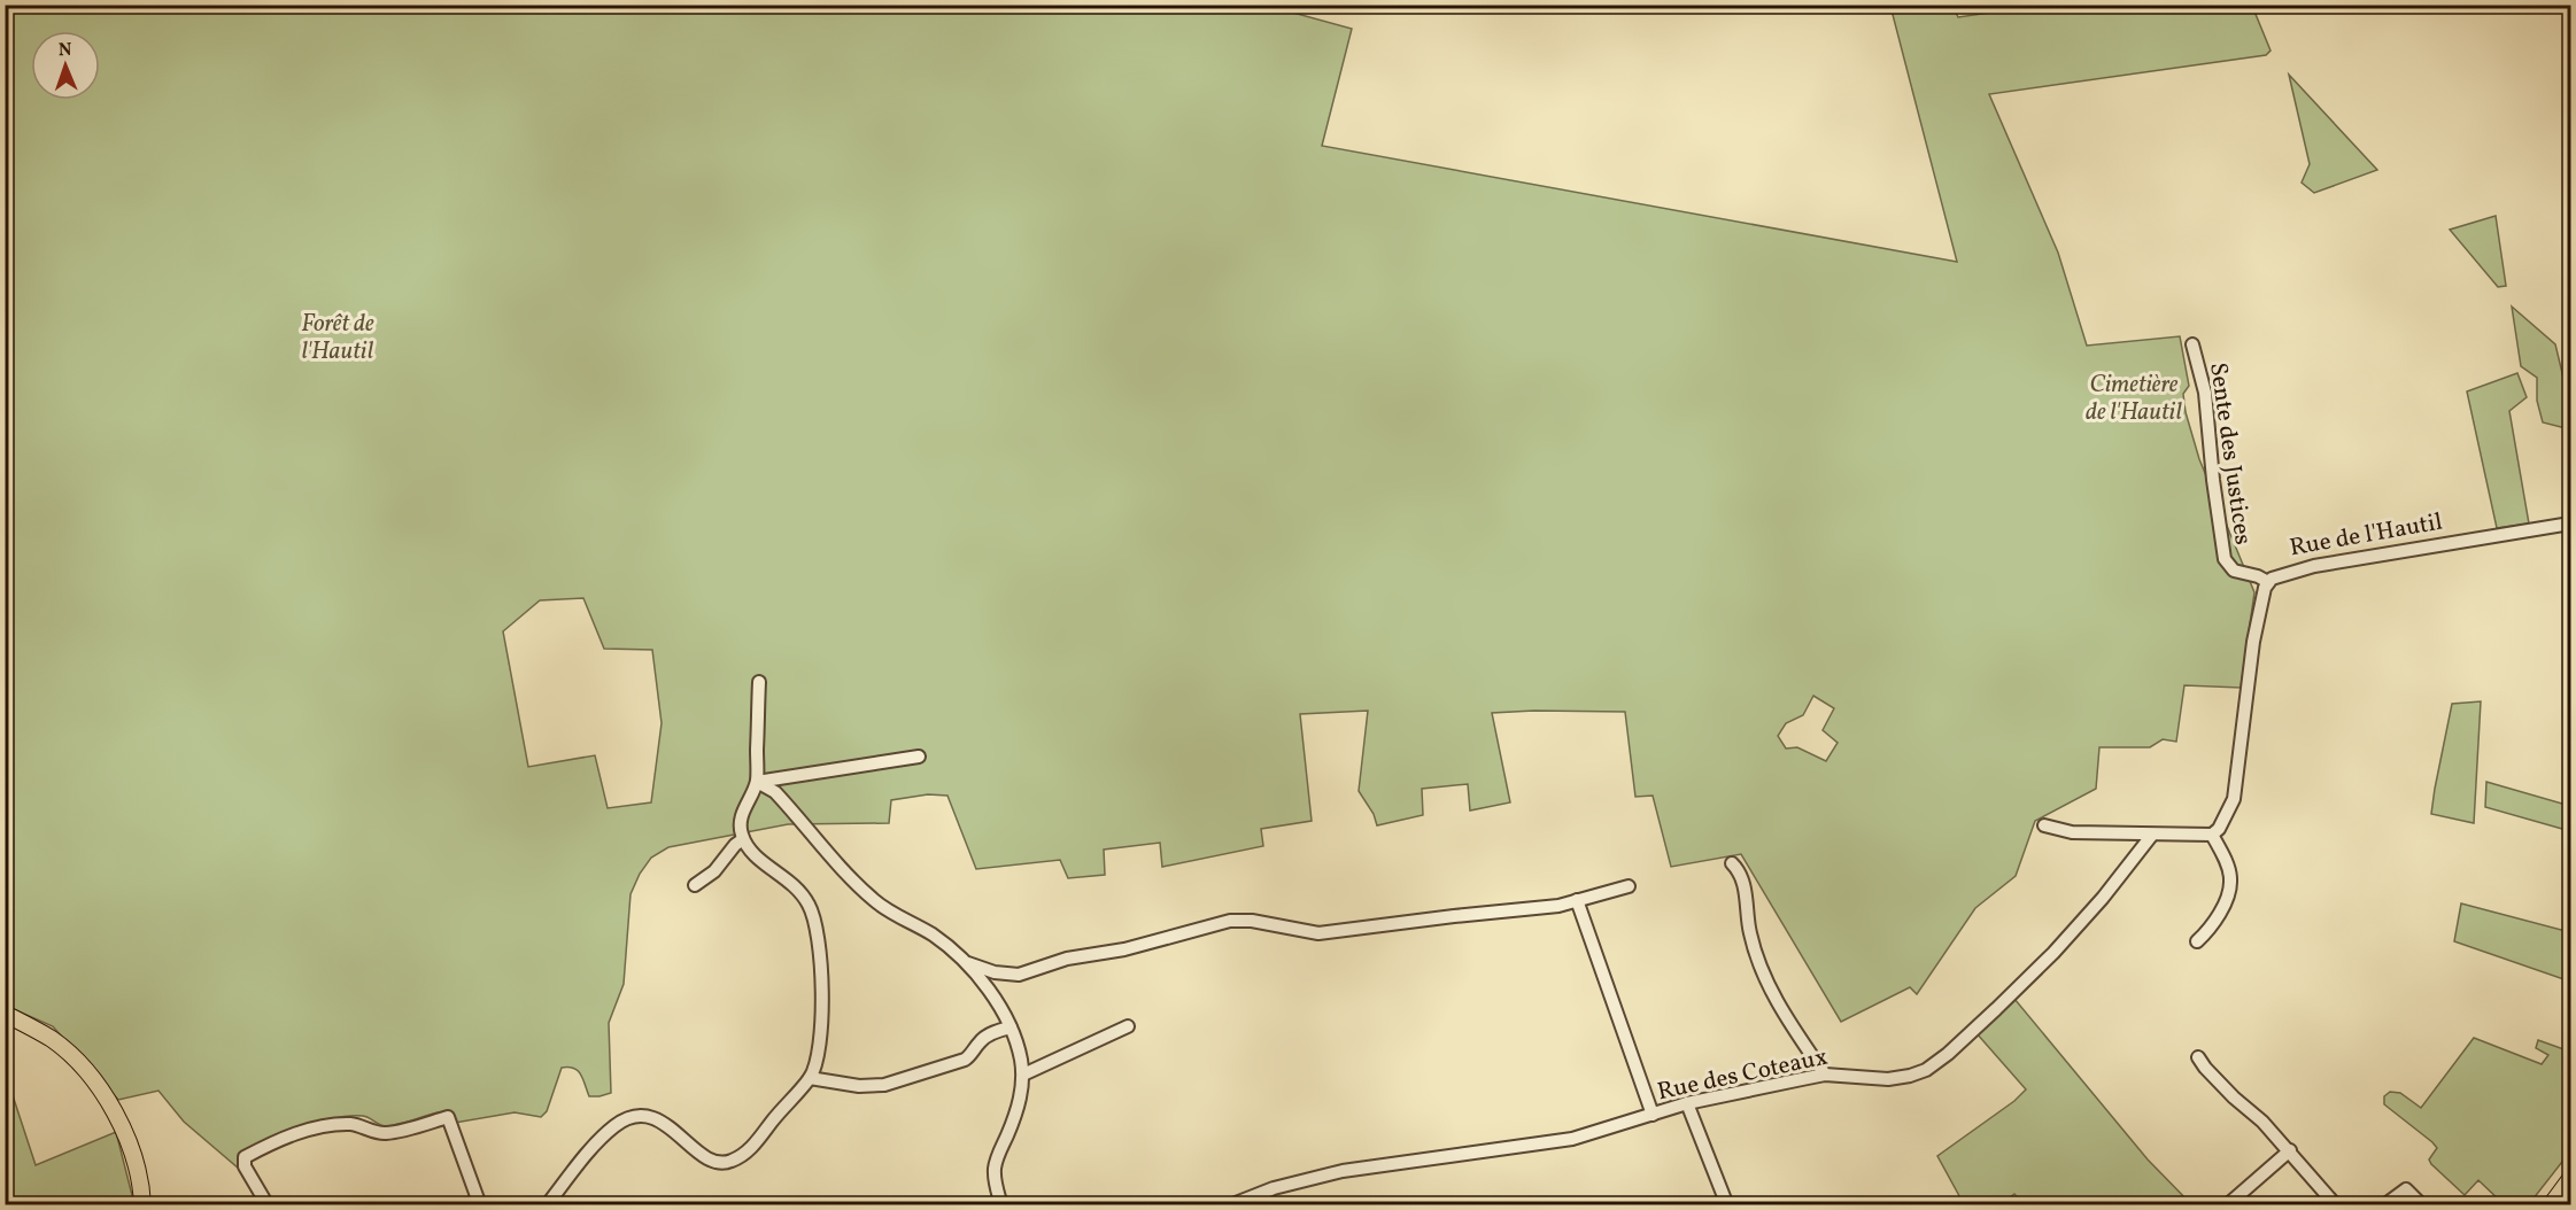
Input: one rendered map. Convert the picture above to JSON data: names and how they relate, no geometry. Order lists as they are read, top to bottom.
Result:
{
  "streets": {
    "street": ["Sente des Justices", "Rue de l'Hautil", "Rue des Coteaux"]
  },
  "crossings": [
    ["Sente des Justices", "Rue de l'Hautil"]
  ],
  "parks": ["Forêt de l'Hautil", "Cimetière de l'Hautil"],
  "north": "top"
}
